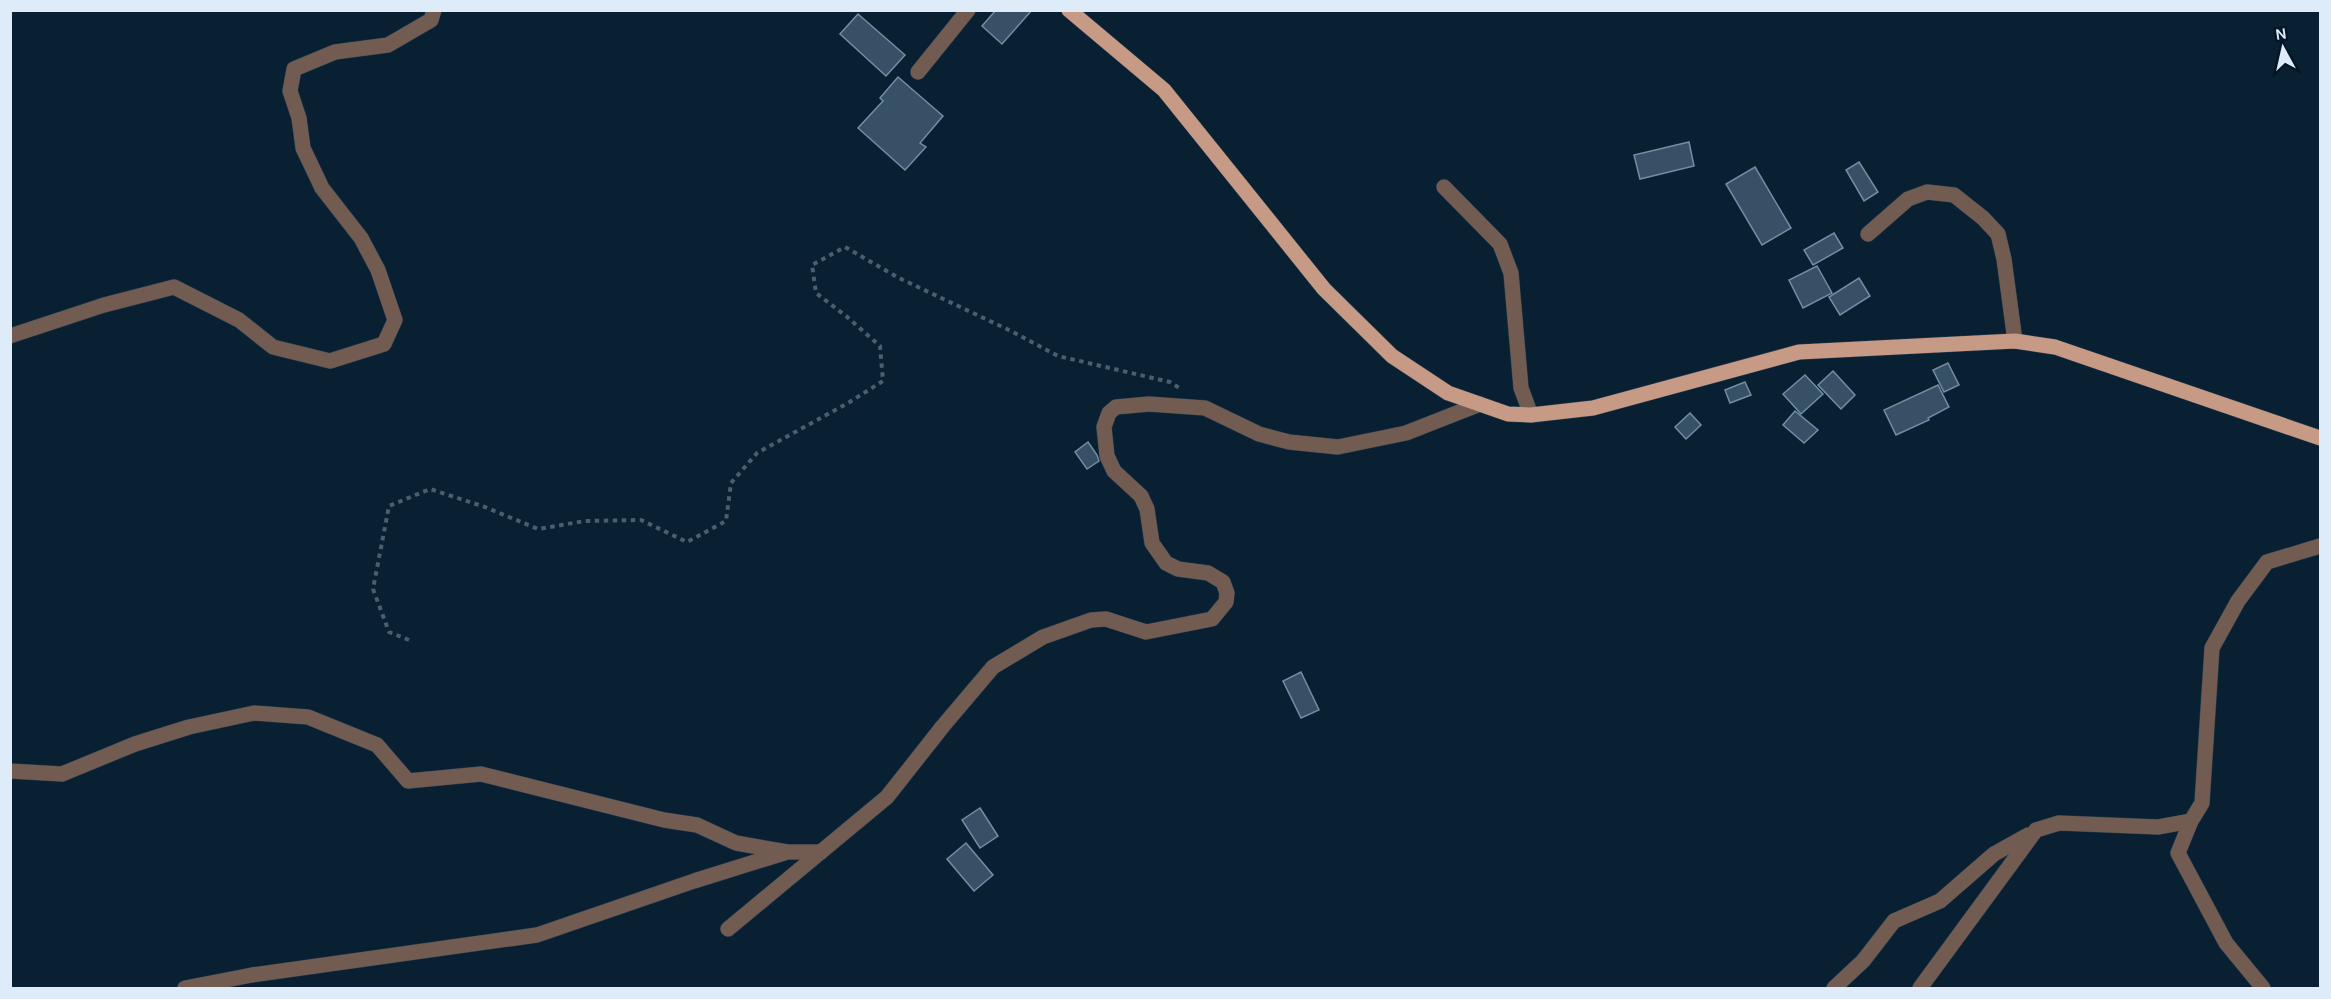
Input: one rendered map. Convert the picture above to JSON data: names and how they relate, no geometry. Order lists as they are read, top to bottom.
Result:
{
  "north": "top"
}
